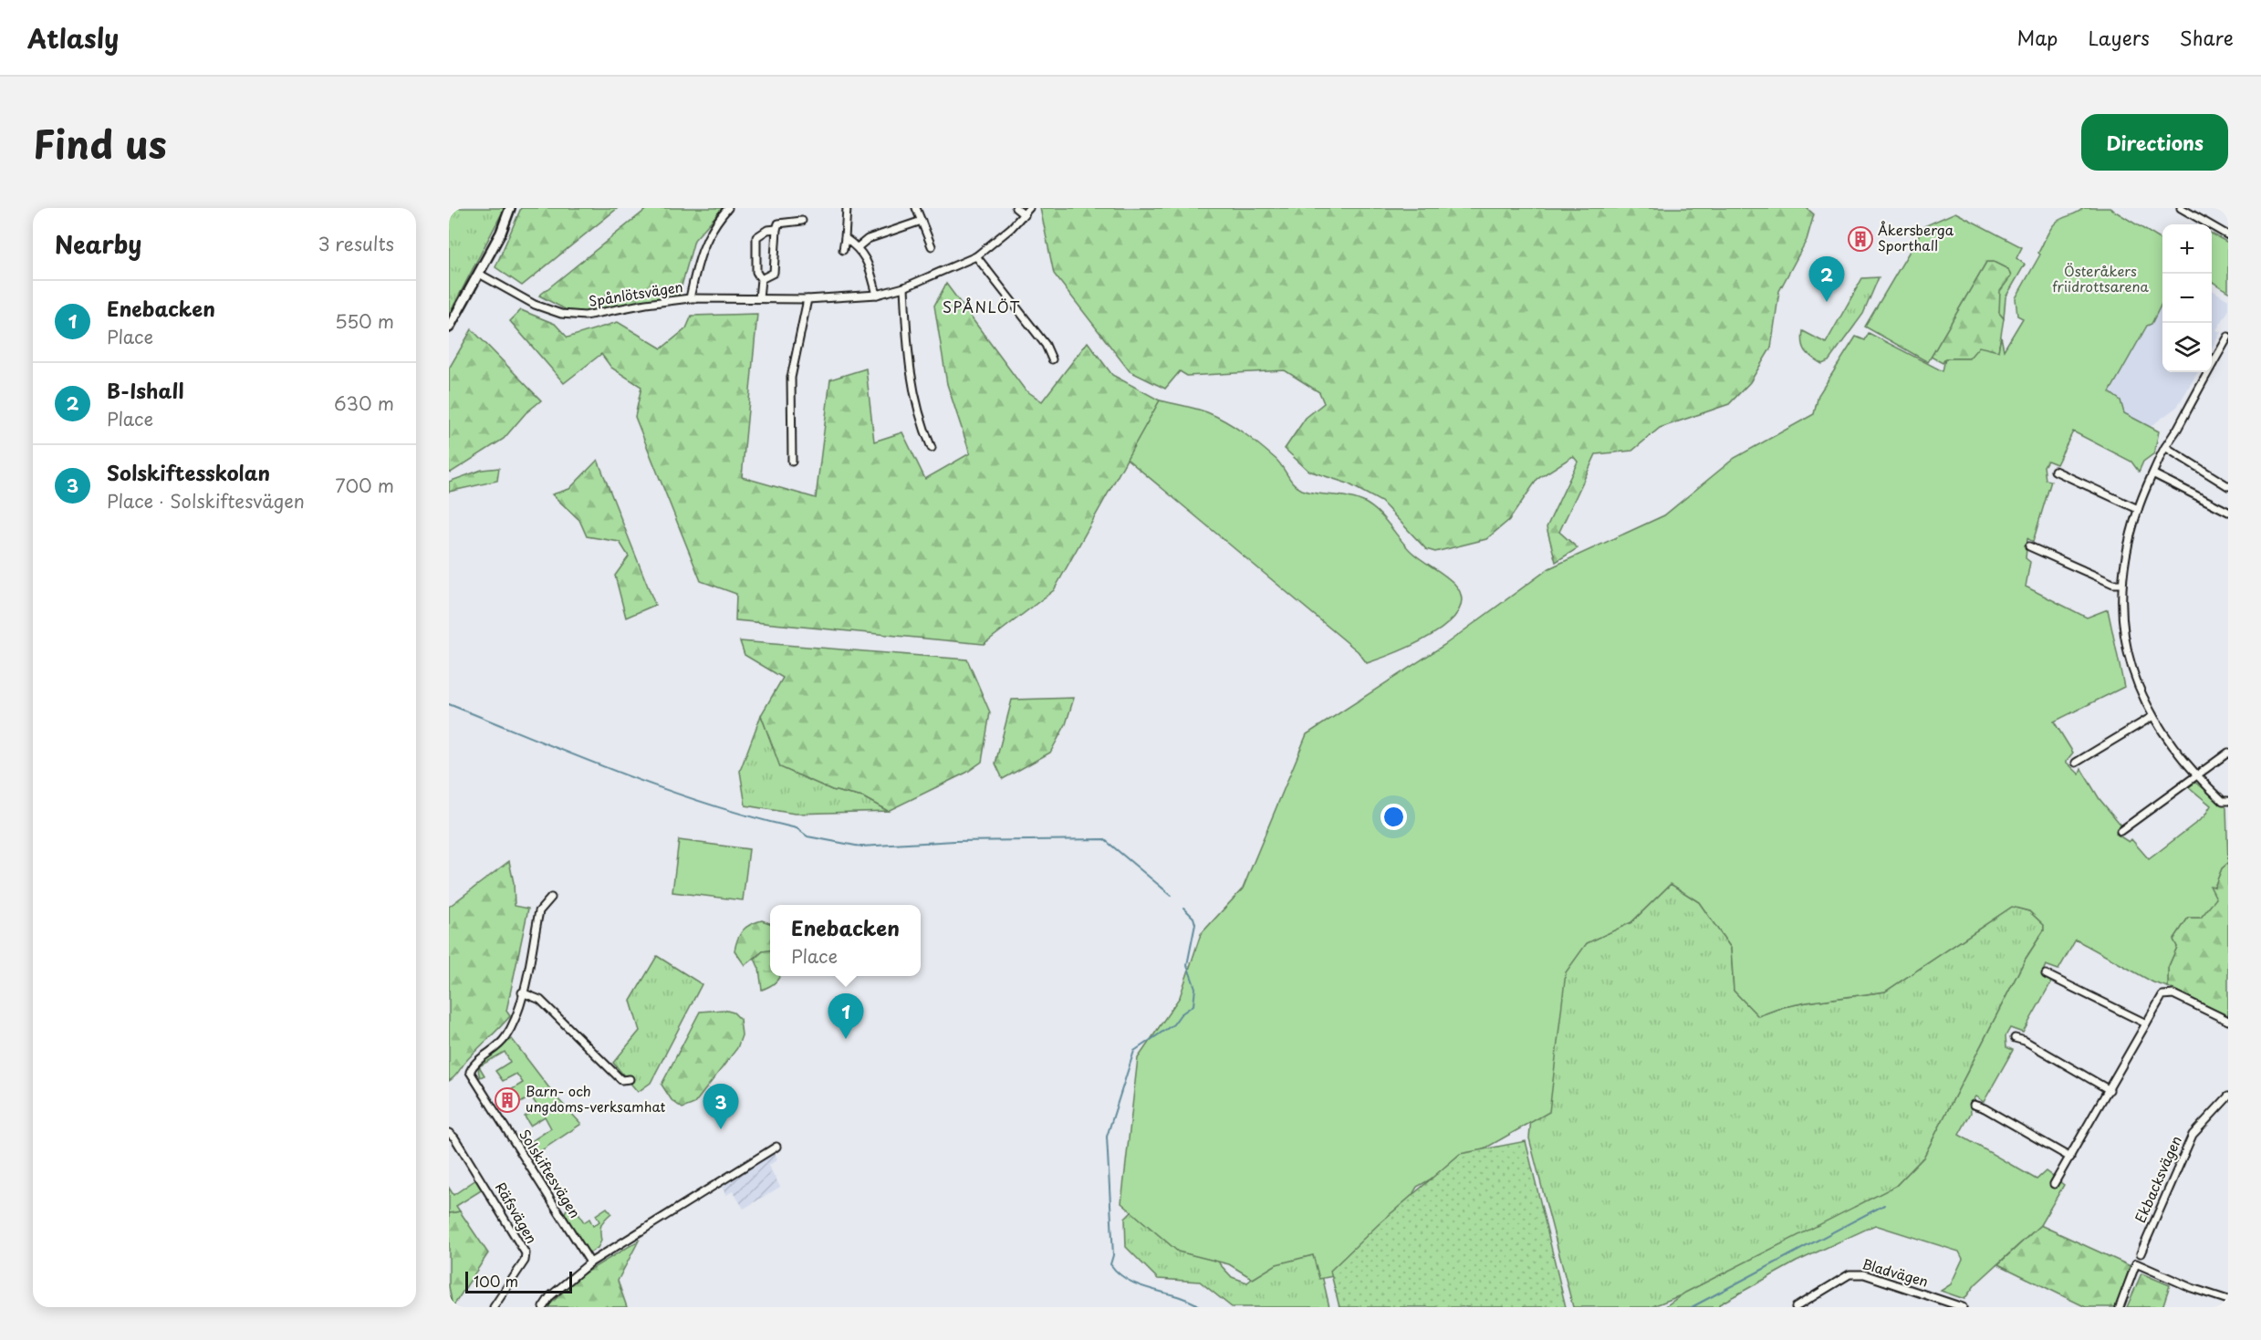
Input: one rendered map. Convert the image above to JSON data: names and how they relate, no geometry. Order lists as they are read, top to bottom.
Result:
{
  "streets": {
    "street": [
      "Spånlötsvägen",
      "Solskiftesvägen",
      "Ekbacksvägen",
      "Räfsvägen",
      "Bladvägen"
    ]
  },
  "districts": ["SPÅNLÖT"],
  "parks": ["Österåkers friidrottsarena"],
  "places": {
    "building": ["Åkersberga Sporthall", "Barn- och ungdoms-verksamhat"]
  },
  "scale_bar": "100 m",
  "page": {
    "header": "Atlasly",
    "nav": ["Map", "Layers", "Share"],
    "title": "Find us",
    "buttons": "Directions",
    "heading": ["Nearby", "3 results"],
    "map_buttons": ["+", "−"],
    "pins": ["2", "1", "3"],
    "list": [
      {
        "mark": "1",
        "name": "Enebacken",
        "note": "Place",
        "value": "550 m"
      },
      {
        "mark": "2",
        "name": "B-Ishall",
        "note": "Place",
        "value": "630 m"
      },
      {
        "mark": "3",
        "name": "Solskiftesskolan",
        "note": "Place · Solskiftesvägen",
        "value": "700 m"
      }
    ],
    "popup": ["Enebacken", "Place"],
    "scale": "100 m"
  }
}
